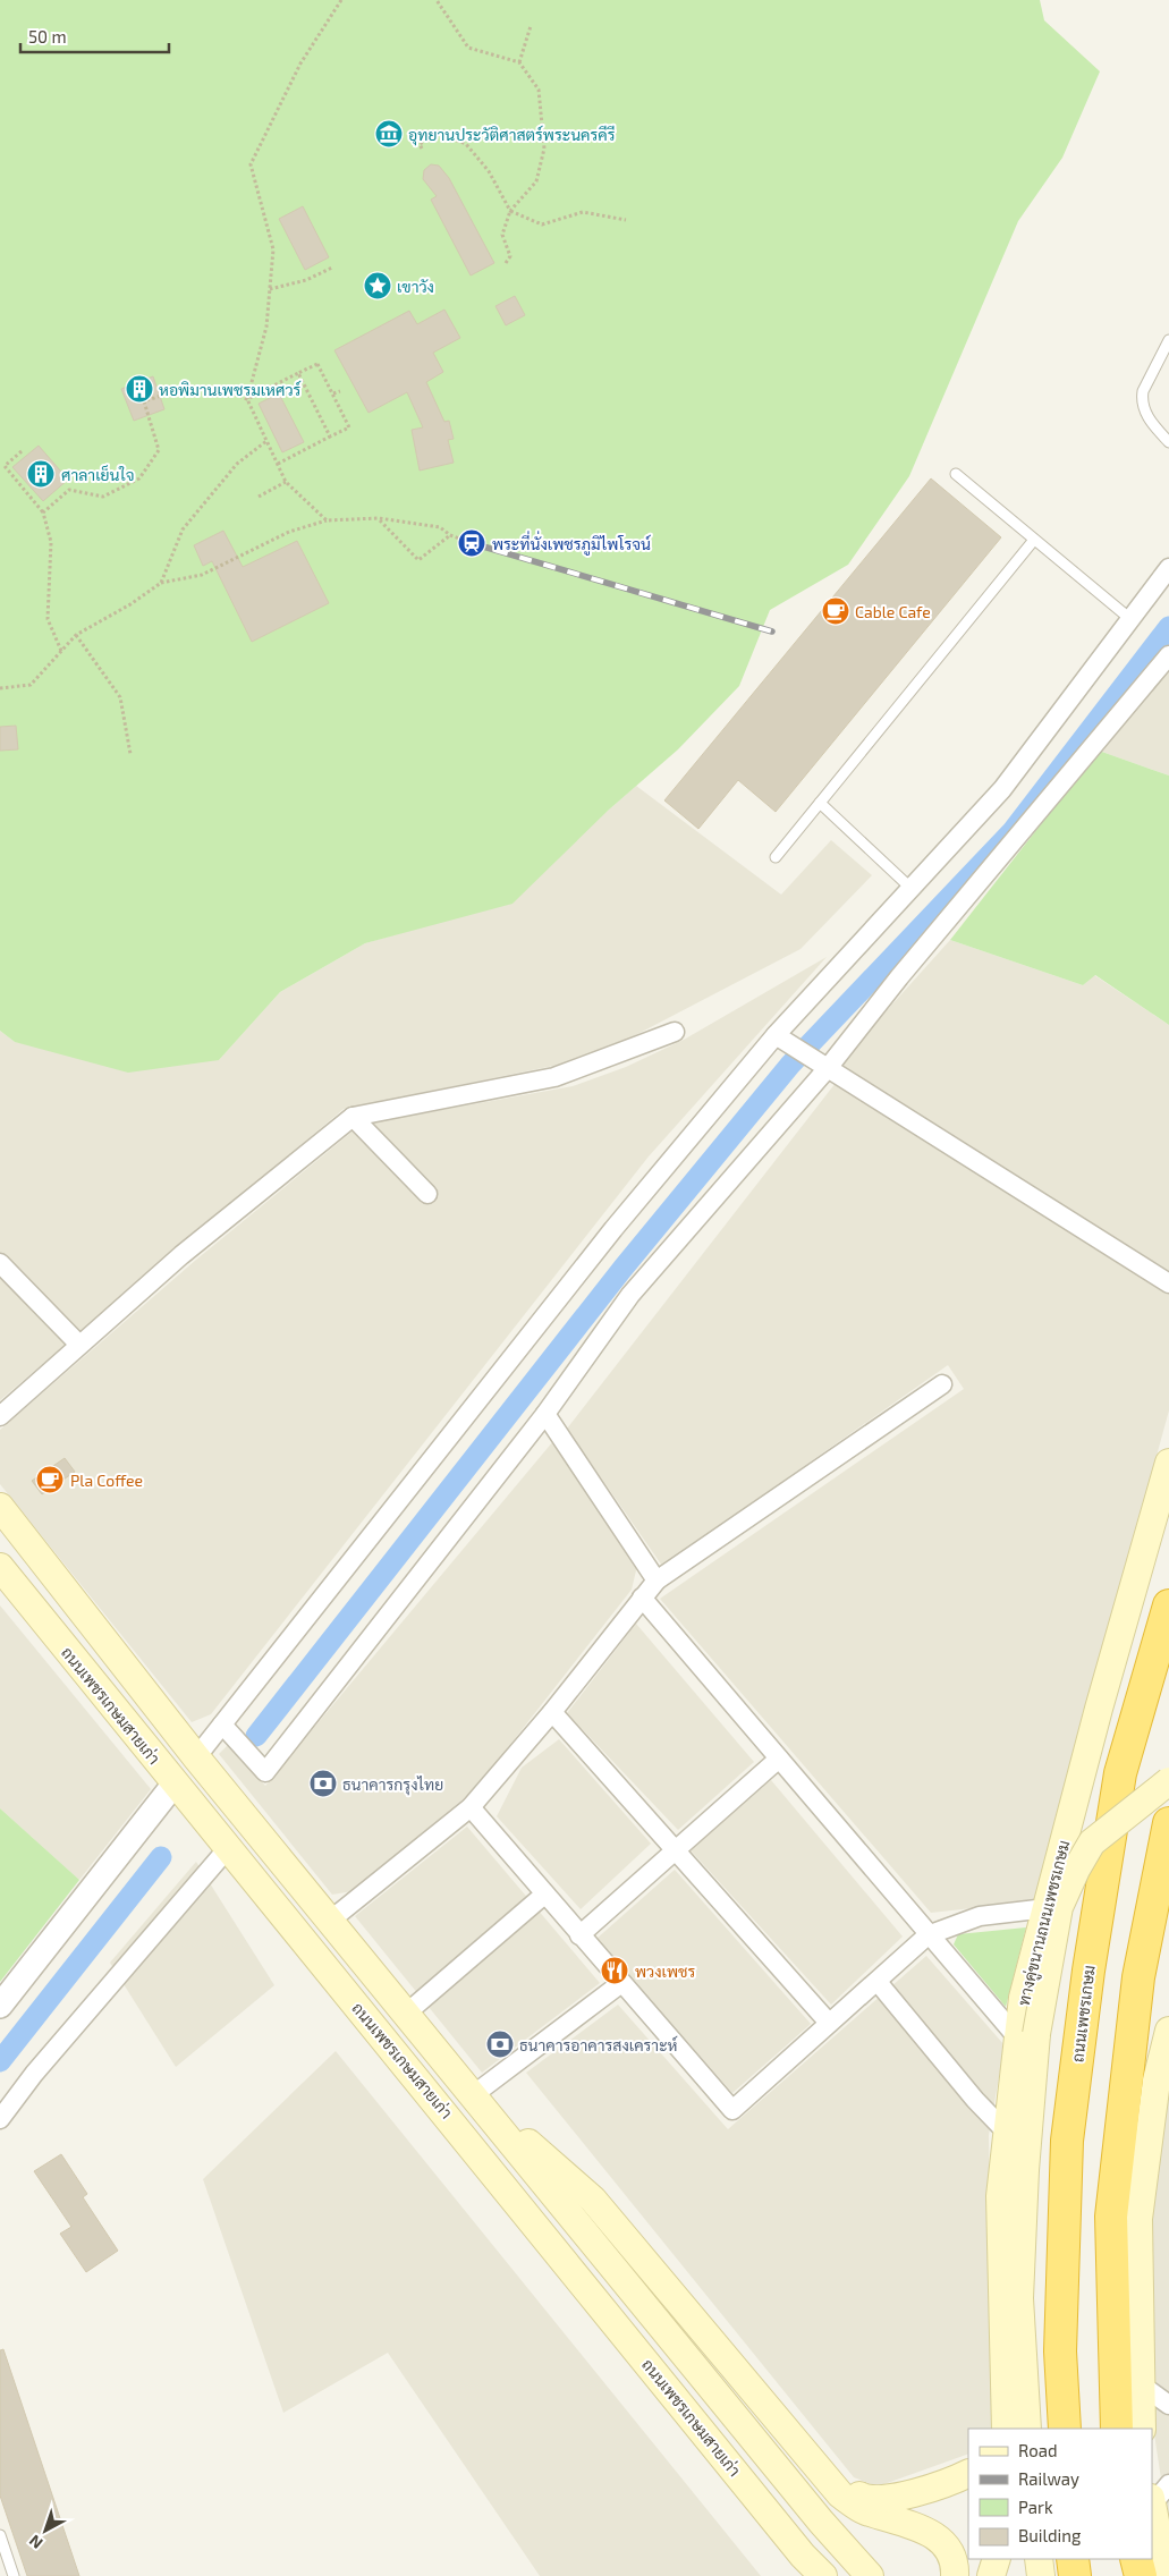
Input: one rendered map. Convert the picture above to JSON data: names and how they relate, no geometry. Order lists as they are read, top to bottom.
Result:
{
  "streets": {
    "highway": ["ถนนเพชรเกษม"],
    "main road": ["ถนนเพชรเกษมสายเก่า", "ทางคู่ขนานถนนเพชรเกษม"]
  },
  "places": {
    "museum": ["อุทยานประวัติศาสตร์พระนครคีรี"],
    "place": ["เขาวัง"],
    "building": ["หอพิมานเพชรมเหศวร์", "ศาลาเย็นใจ"],
    "station": ["พระที่นั่งเพชรภูมิไพโรจน์"],
    "cafe": ["Cable Cafe", "Pla Coffee"],
    "bank": ["ธนาคารกรุงไทย", "ธนาคารอาคารสงเคราะห์"],
    "restaurant": ["พวงเพชร"]
  },
  "legend": [
    "Road",
    "Railway",
    "Park",
    "Building"
  ],
  "scale_bar": "50 m",
  "north": "bottom left"
}
